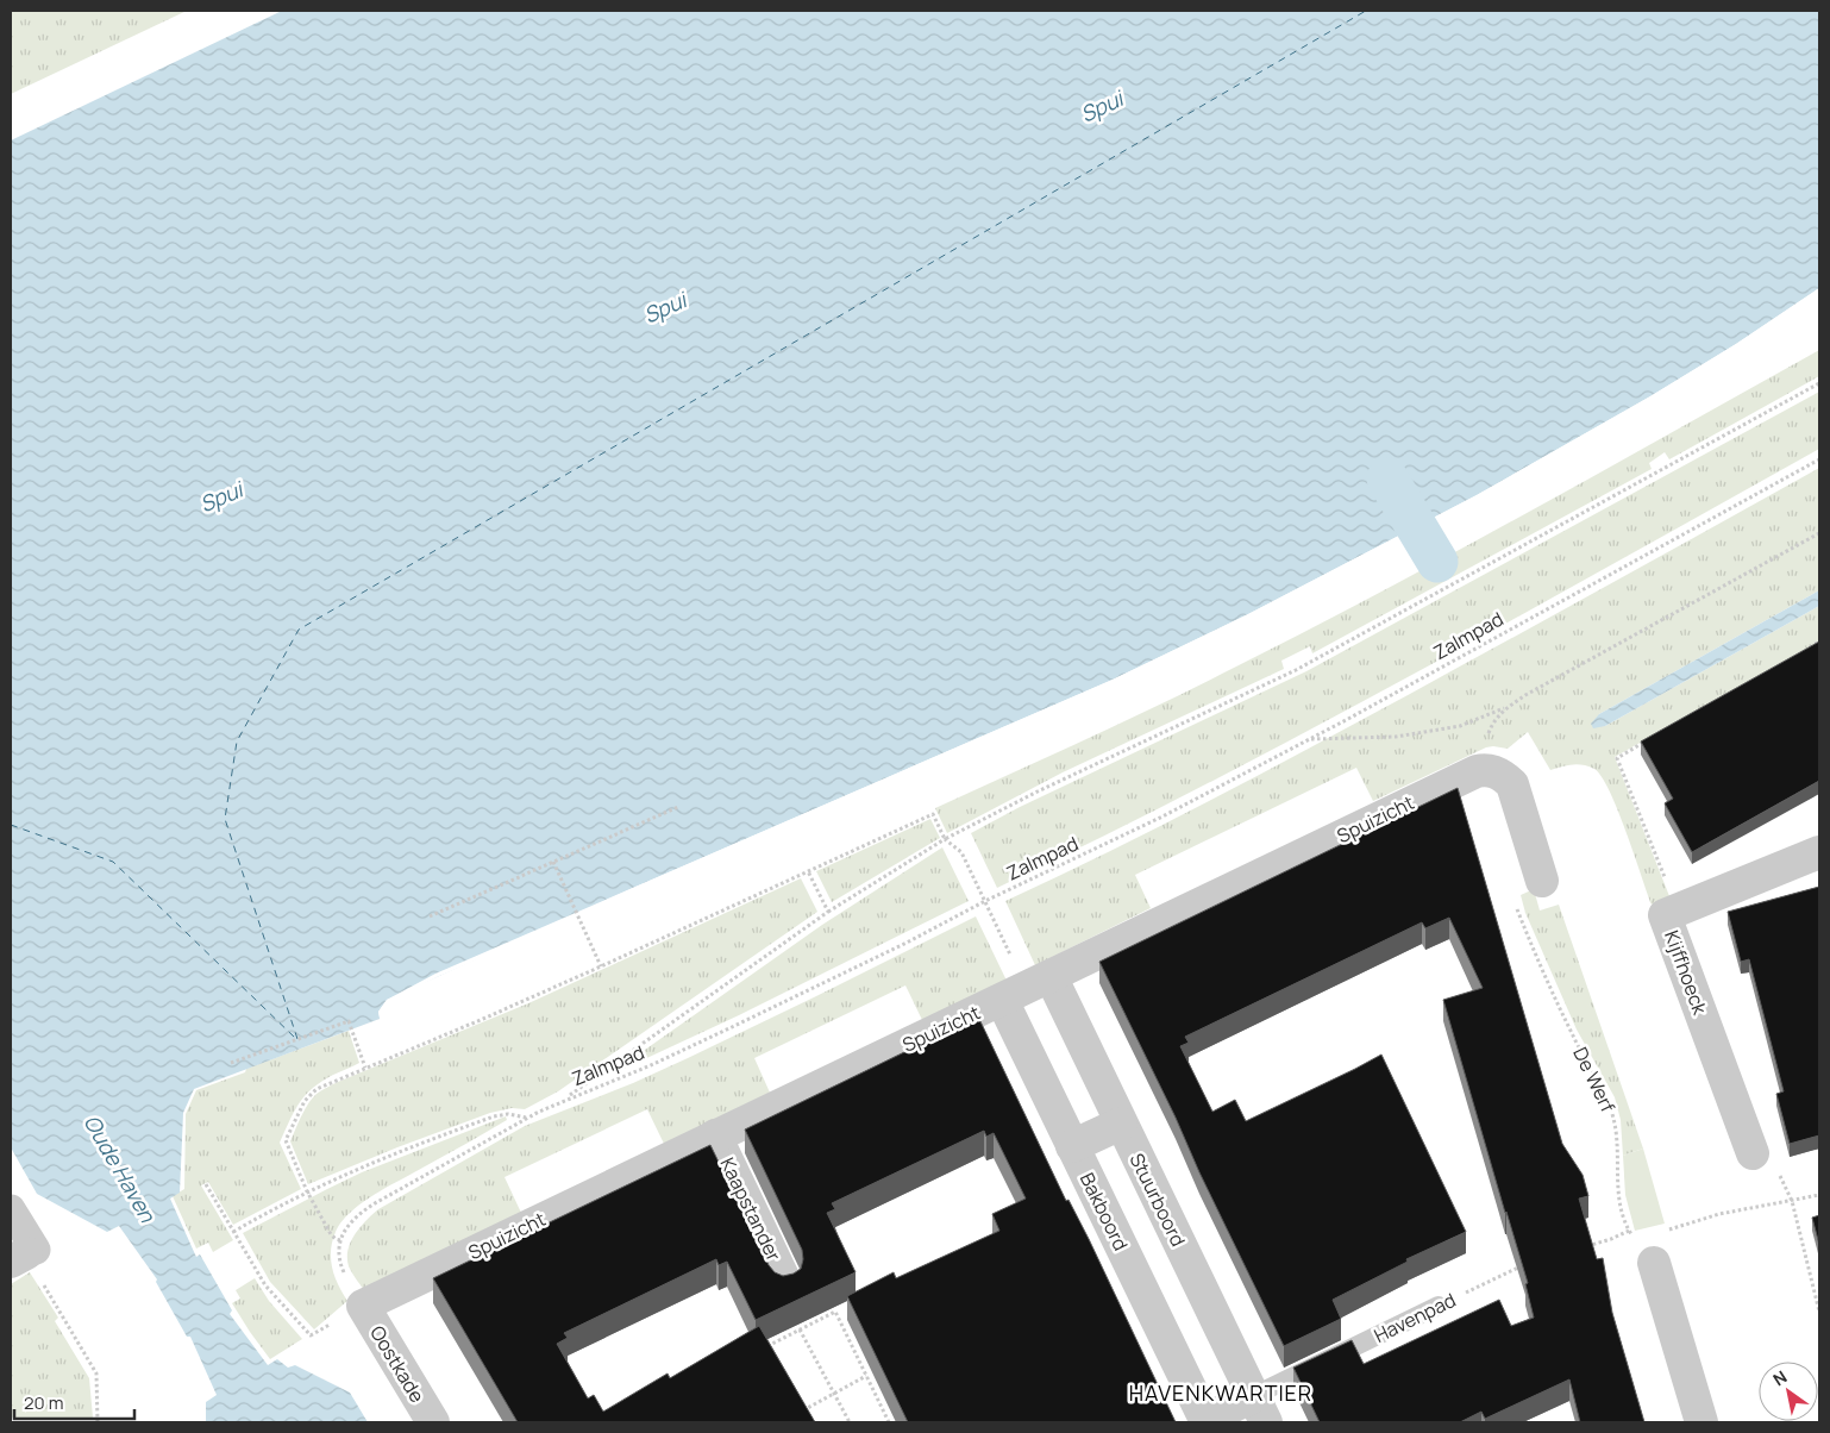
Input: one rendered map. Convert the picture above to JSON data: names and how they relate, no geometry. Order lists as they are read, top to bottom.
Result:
{
  "streets": {
    "street": [
      "Spuizicht",
      "Kijffhoeck",
      "Stuurboord",
      "Kaapstander",
      "Bakboord",
      "Havenpad",
      "Oostkade"
    ],
    "path": ["Zalmpad", "De Werf"]
  },
  "crossings": [
    ["Spuizicht", "De Werf"],
    ["Spuizicht", "Stuurboord"],
    ["Spuizicht", "Kaapstander"],
    ["Spuizicht", "Bakboord"],
    ["Spuizicht", "Oostkade"],
    ["Stuurboord", "Havenpad"],
    ["Bakboord", "Havenpad"]
  ],
  "districts": ["HAVENKWARTIER"],
  "water": ["Spui", "Oude Haven"],
  "scale_bar": "20 m",
  "north": "top left"
}
